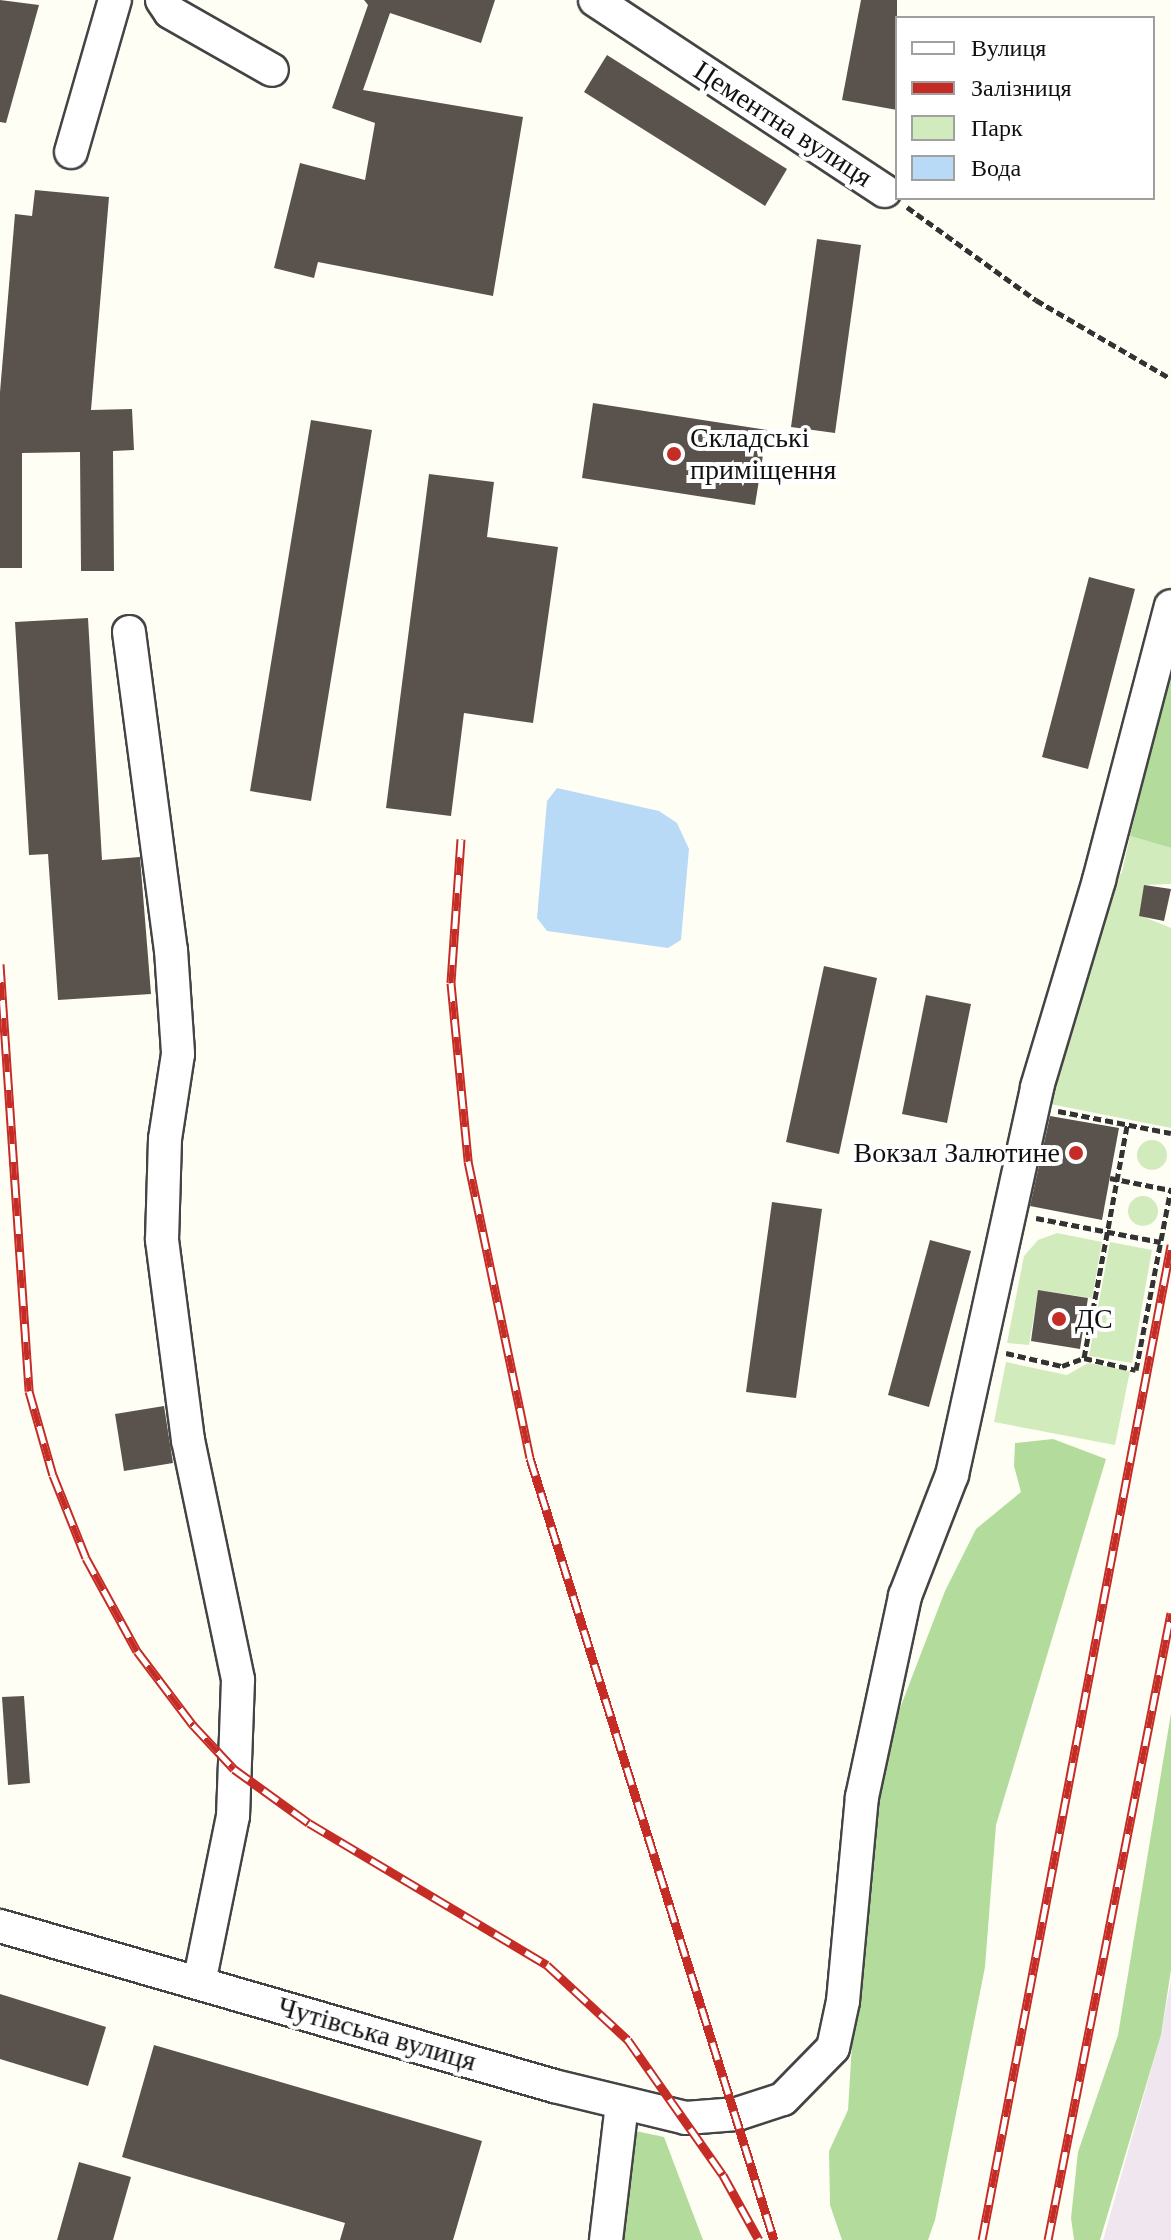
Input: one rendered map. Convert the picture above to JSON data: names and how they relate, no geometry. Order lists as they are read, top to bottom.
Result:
{
  "streets": {
    "street": ["Цементна вулиця", "Чутівська вулиця"]
  },
  "places": ["Складські приміщення", "Вокзал Залютине", "ДС"],
  "legend": [
    "Вулиця",
    "Залізниця",
    "Парк",
    "Вода"
  ]
}
